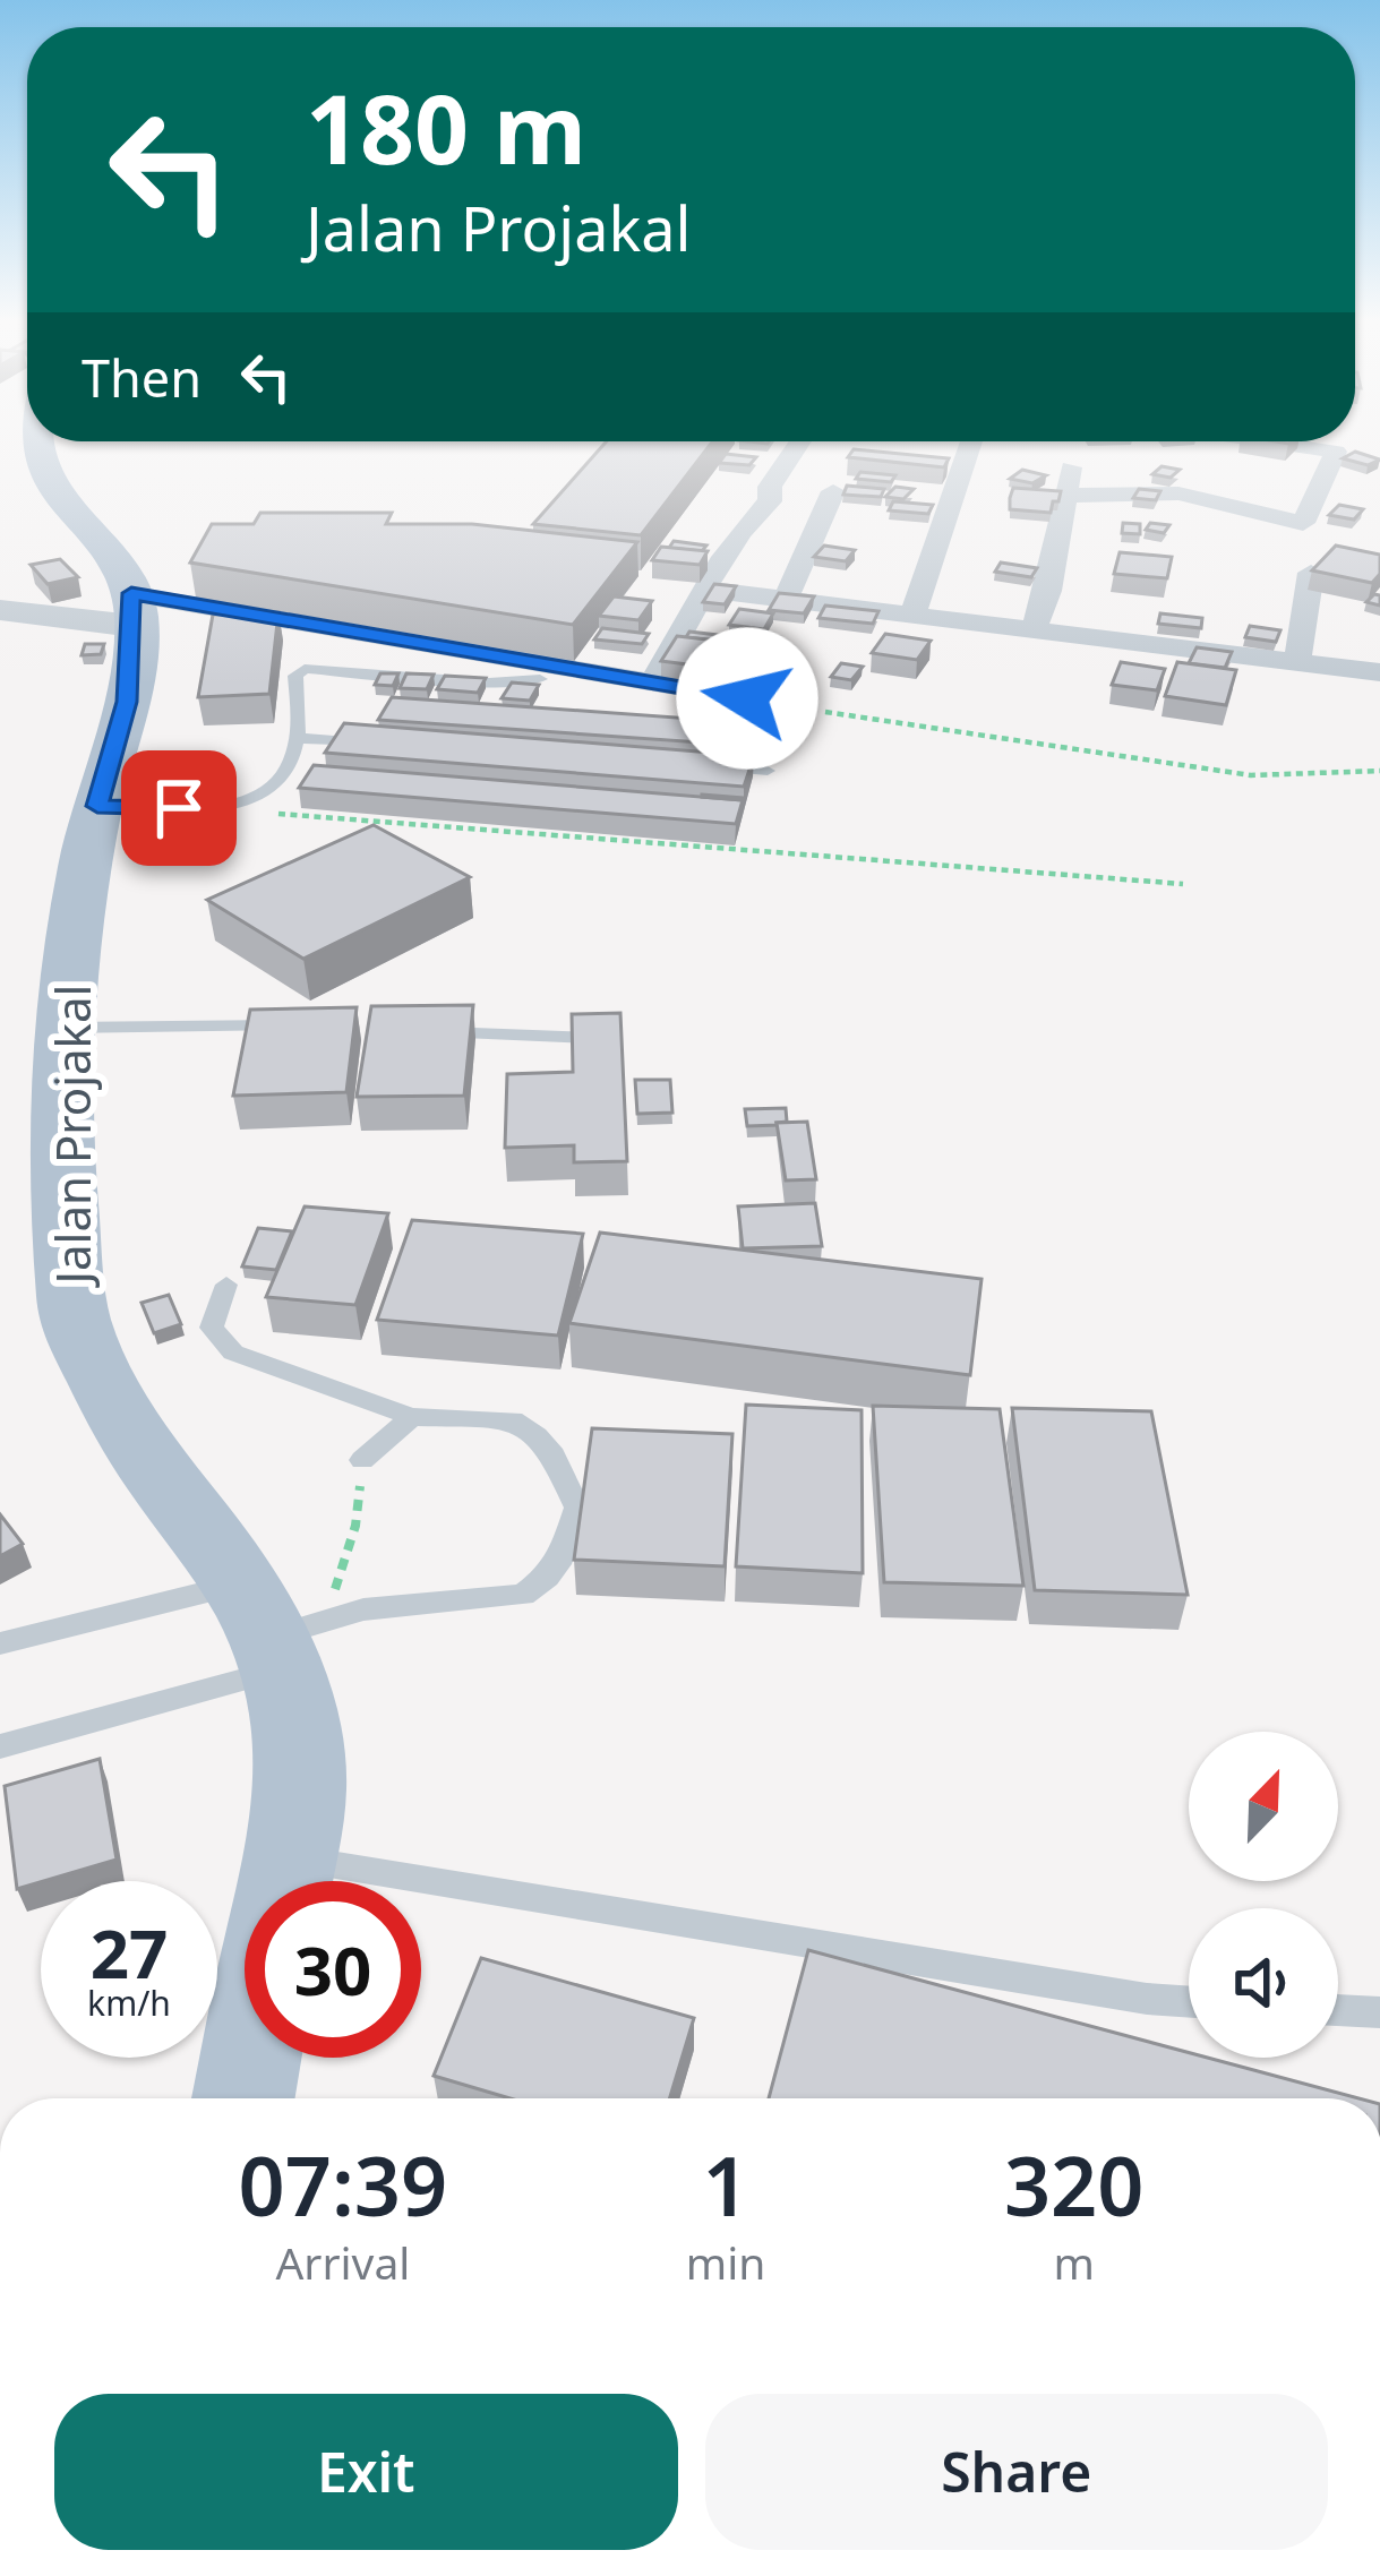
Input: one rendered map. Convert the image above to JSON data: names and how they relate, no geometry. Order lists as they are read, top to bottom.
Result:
{
  "streets": {
    "main road": ["Jalan Projakal"]
  },
  "north": "top right",
  "page": {
    "turn": ["180 m", "Jalan Projakal"],
    "then": "Then",
    "speed": "27 km/h",
    "limit": "30",
    "eta": [
      "07:39",
      "Arrival",
      "1",
      "min",
      "320",
      "m"
    ],
    "buttons": ["Exit", "Share"]
  }
}
